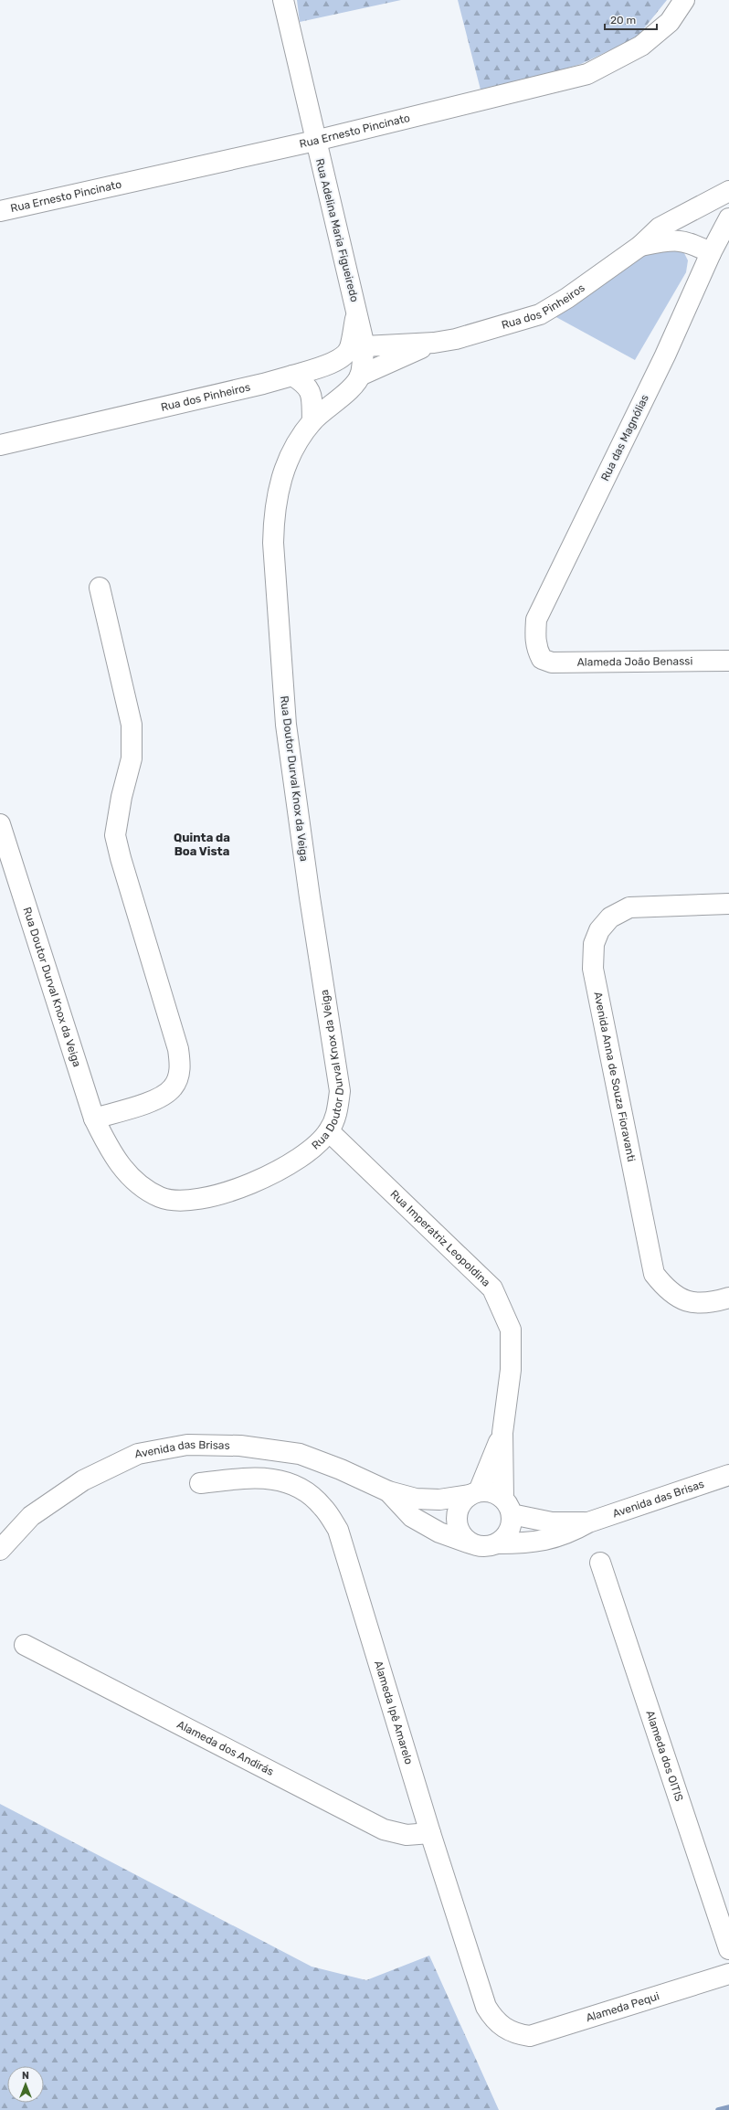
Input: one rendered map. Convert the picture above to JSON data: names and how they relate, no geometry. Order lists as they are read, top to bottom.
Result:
{
  "streets": {
    "street": [
      "Rua Ernesto Pincinato",
      "Rua Adelina Maria Figueiredo",
      "Rua dos Pinheiros",
      "Rua das Magnólias",
      "Alameda João Benassi",
      "Rua Doutor Durval Knox da Veiga",
      "Avenida Anna de Souza Fioravanti",
      "Rua Imperatriz Leopoldina",
      "Avenida das Brisas",
      "Alameda Ipê Amarelo",
      "Alameda dos Andirás",
      "Alameda dos OITIS",
      "Alameda Pequi"
    ]
  },
  "crossings": [
    ["Rua Ernesto Pincinato", "Rua Adelina Maria Figueiredo"],
    ["Rua Adelina Maria Figueiredo", "Rua dos Pinheiros"],
    ["Rua dos Pinheiros", "Rua das Magnólias"],
    ["Rua dos Pinheiros", "Rua Doutor Durval Knox da Veiga"],
    ["Rua das Magnólias", "Alameda João Benassi"],
    ["Rua Doutor Durval Knox da Veiga", "Rua Imperatriz Leopoldina"],
    ["Rua Imperatriz Leopoldina", "Avenida das Brisas"],
    ["Alameda Ipê Amarelo", "Alameda dos Andirás"],
    ["Alameda Ipê Amarelo", "Alameda Pequi"]
  ],
  "districts": ["Quinta da Boa Vista"],
  "scale_bar": "20 m",
  "north": "top"
}
